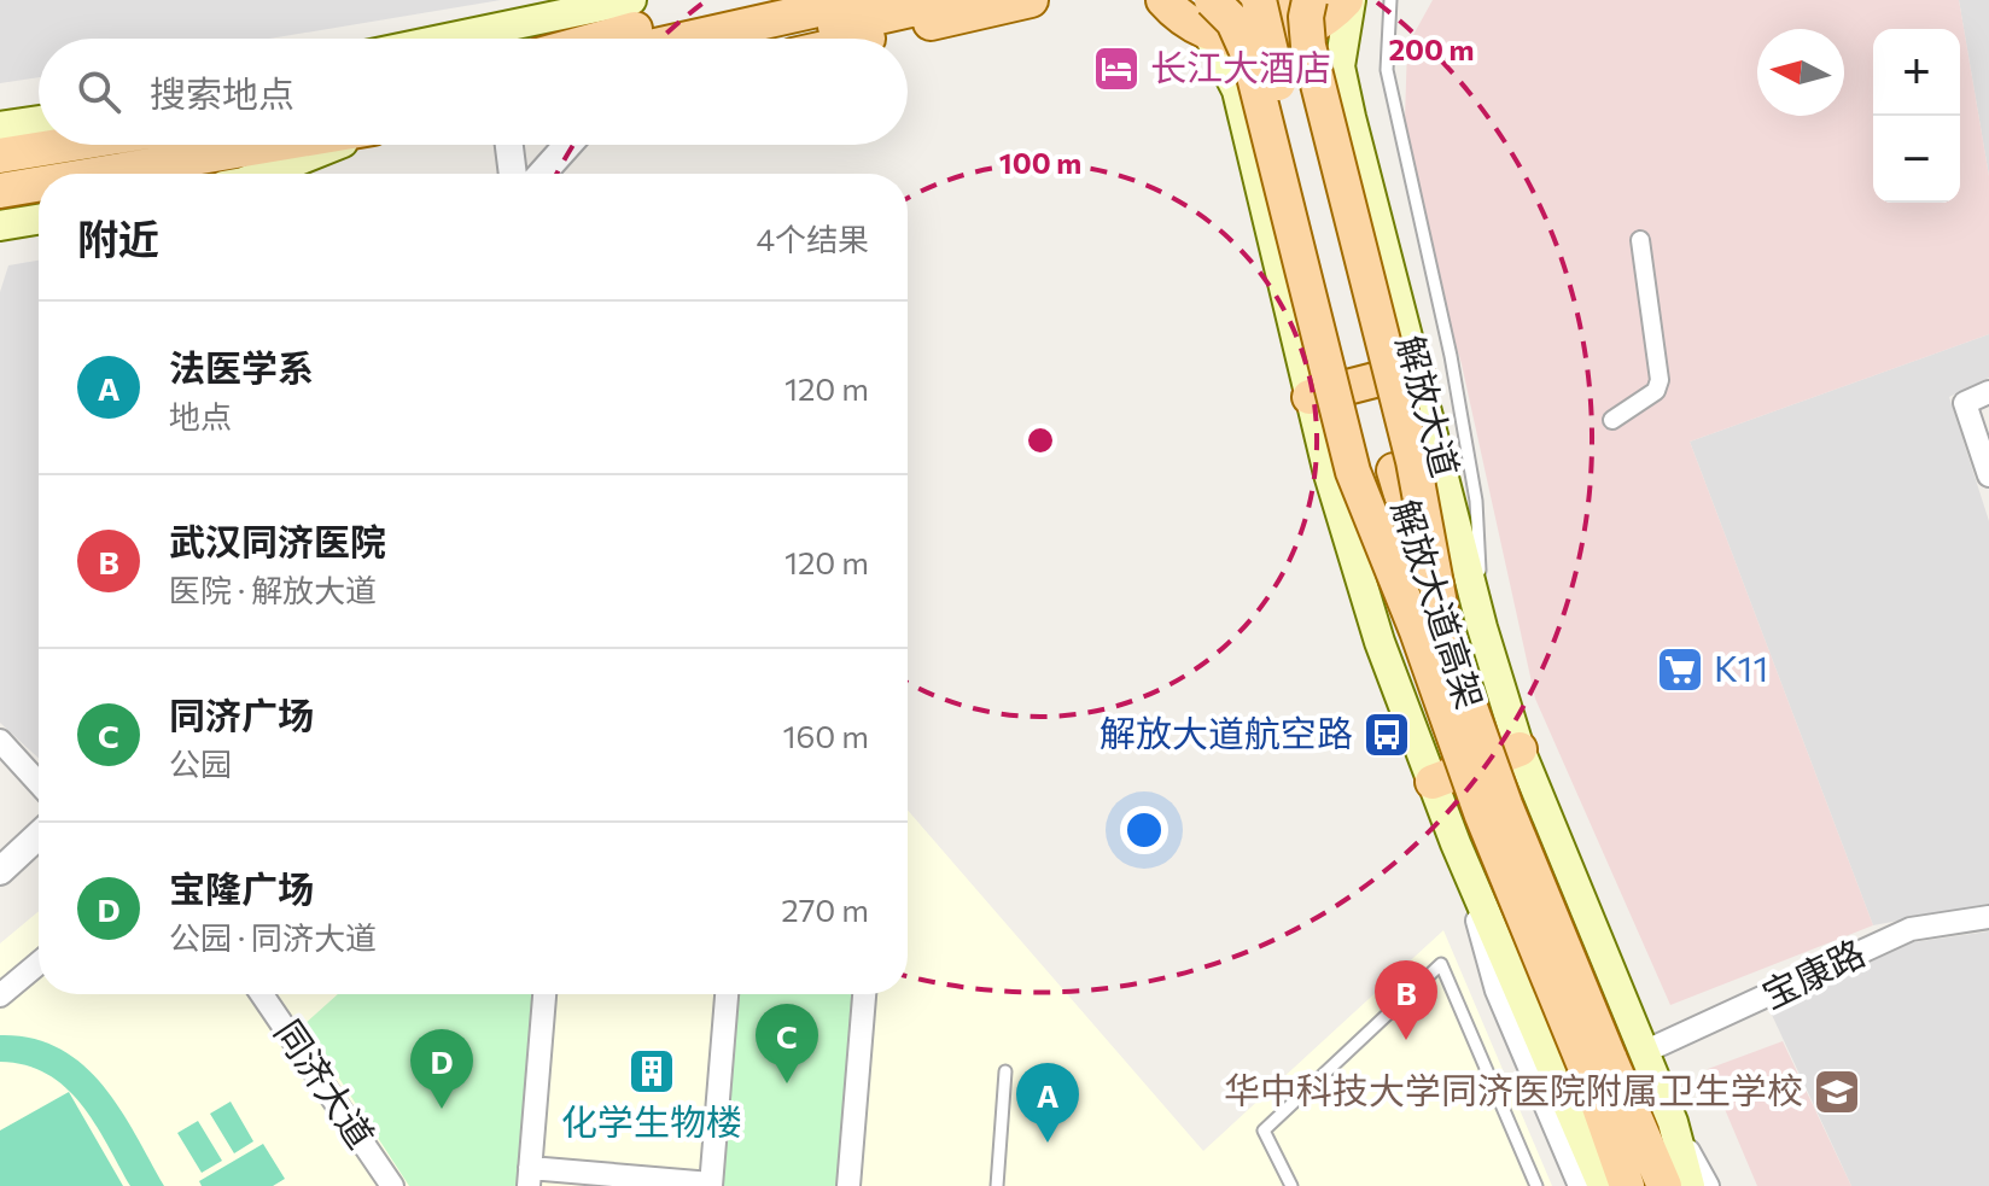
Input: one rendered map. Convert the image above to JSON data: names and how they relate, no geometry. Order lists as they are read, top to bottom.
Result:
{
  "streets": {
    "main road": ["解放大道", "解放大道高架"],
    "street": ["宝康路", "同济大道"]
  },
  "crossings": [
    ["解放大道", "宝康路"]
  ],
  "places": {
    "hotel": ["长江大酒店"],
    "supermarket": ["K11"],
    "bus stop": ["解放大道航空路"],
    "building": ["化学生物楼"],
    "school or university": ["华中科技大学同济医院附属卫生学校"]
  },
  "north": "left",
  "page": {
    "map_buttons": ["+", "−"],
    "search": "搜索地点",
    "heading": ["附近", "4个结果"],
    "list": [
      {
        "mark": "A",
        "name": "法医学系",
        "note": "地点",
        "value": "120 m"
      },
      {
        "mark": "B",
        "name": "武汉同济医院",
        "note": "医院 · 解放大道",
        "value": "120 m"
      },
      {
        "mark": "C",
        "name": "同济广场",
        "note": "公园",
        "value": "160 m"
      },
      {
        "mark": "D",
        "name": "宝隆广场",
        "note": "公园 · 同济大道",
        "value": "270 m"
      }
    ],
    "pins": [
      "B",
      "C",
      "D",
      "A"
    ]
  },
  "rings": ["200 m", "100 m"]
}
